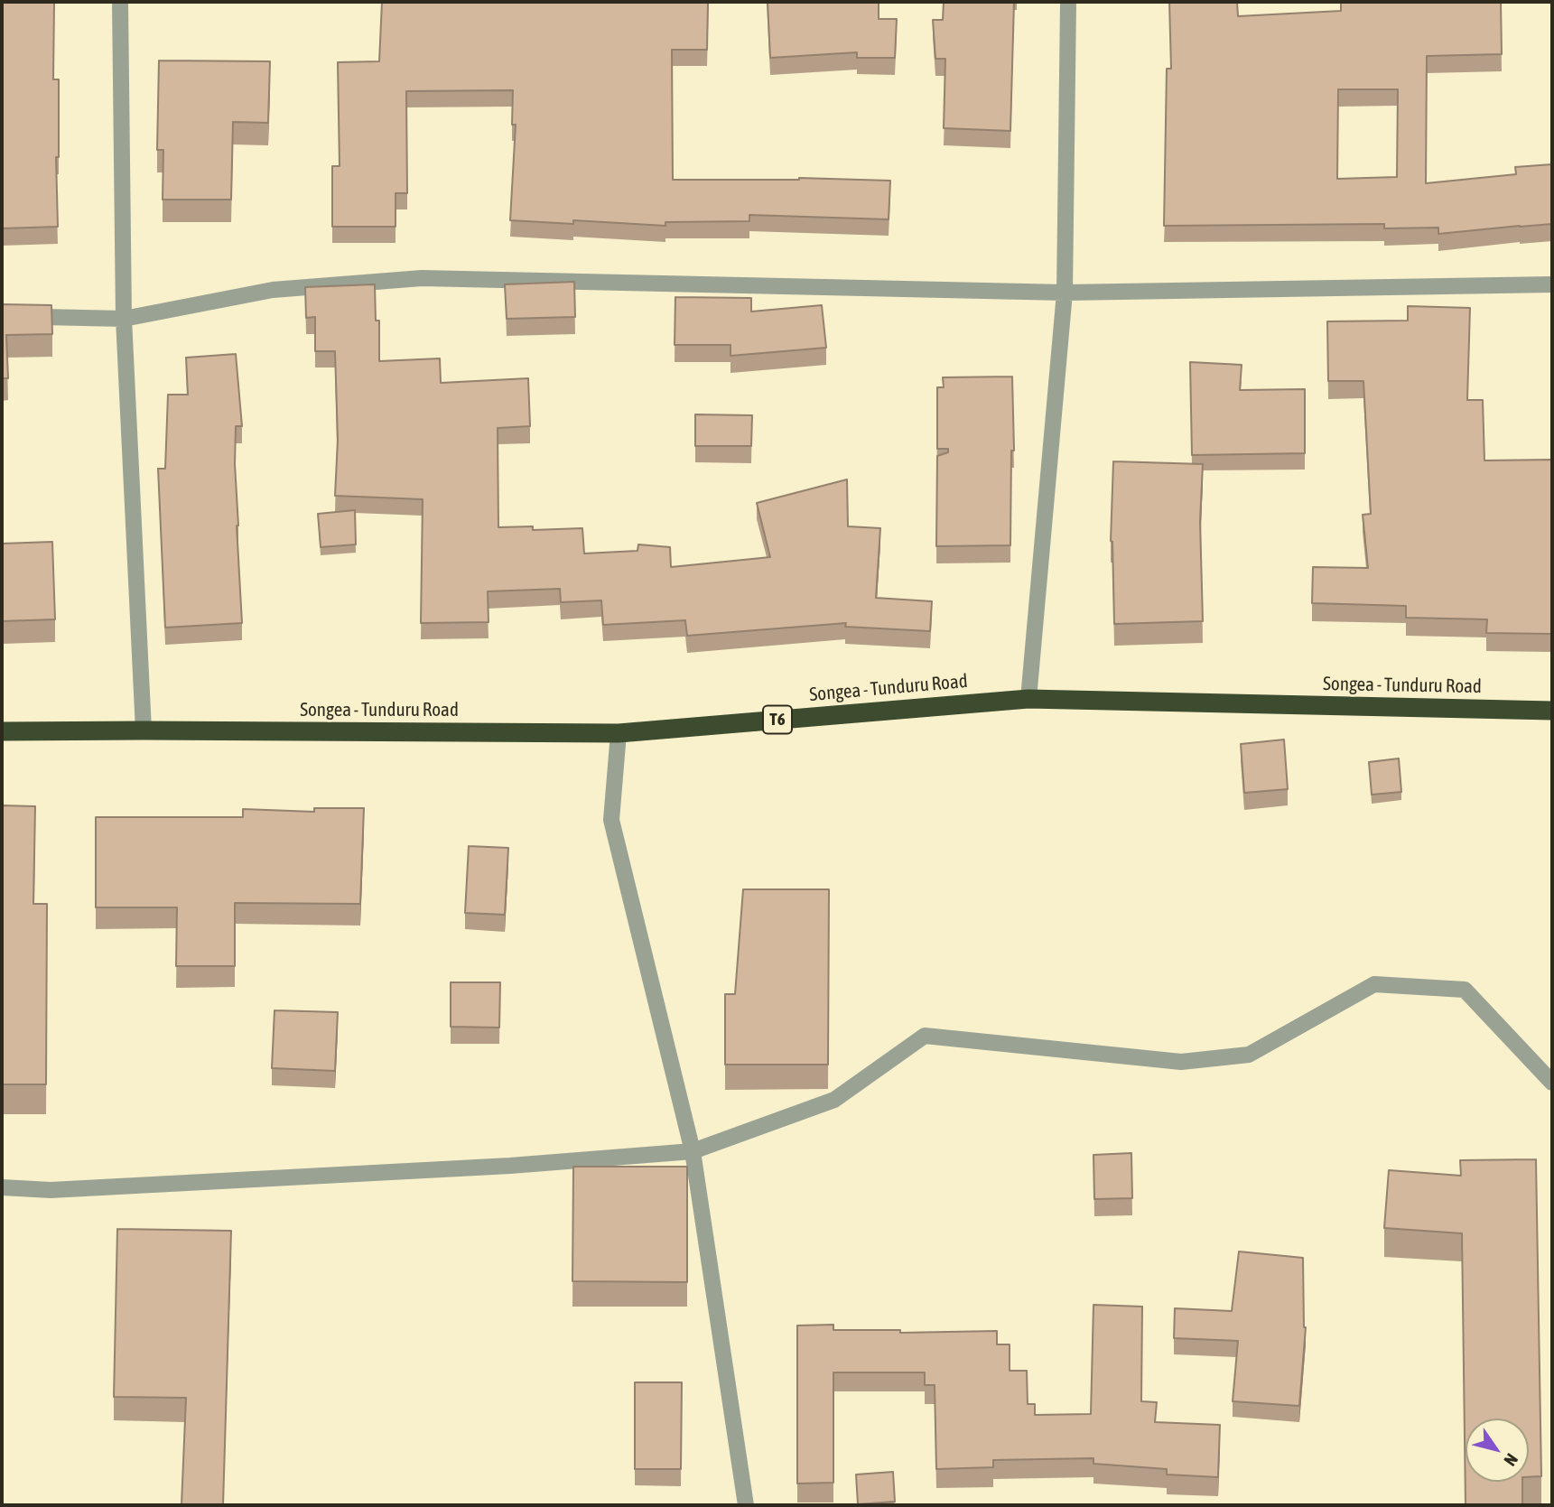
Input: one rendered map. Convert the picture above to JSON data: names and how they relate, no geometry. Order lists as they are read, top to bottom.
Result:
{
  "streets": {
    "highway": ["Songea - Tunduru Road", "T6"]
  },
  "north": "bottom right"
}
